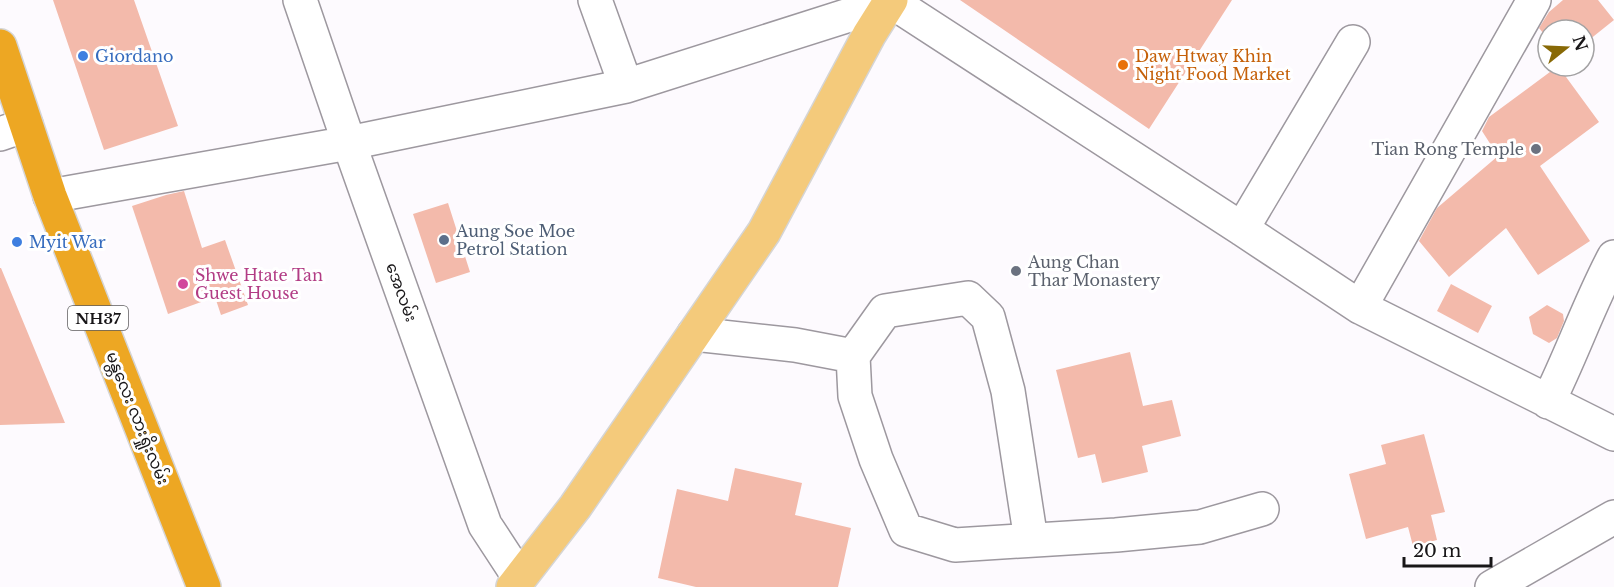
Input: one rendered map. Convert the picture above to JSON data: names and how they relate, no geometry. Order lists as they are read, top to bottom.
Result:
{
  "streets": {
    "highway": ["NH37", "မန္တလေး လားရှိုးလမ်း"],
    "street": ["အေလမ်း"]
  },
  "places": [
    "Giordano",
    "Daw Htway Khin Night Food Market",
    "Tian Rong Temple",
    "Aung Soe Moe Petrol Station",
    "Myit War",
    "Aung Chan Thar Monastery",
    "Shwe Htate Tan Guest House"
  ],
  "scale_bar": "20 m",
  "north": "right"
}
